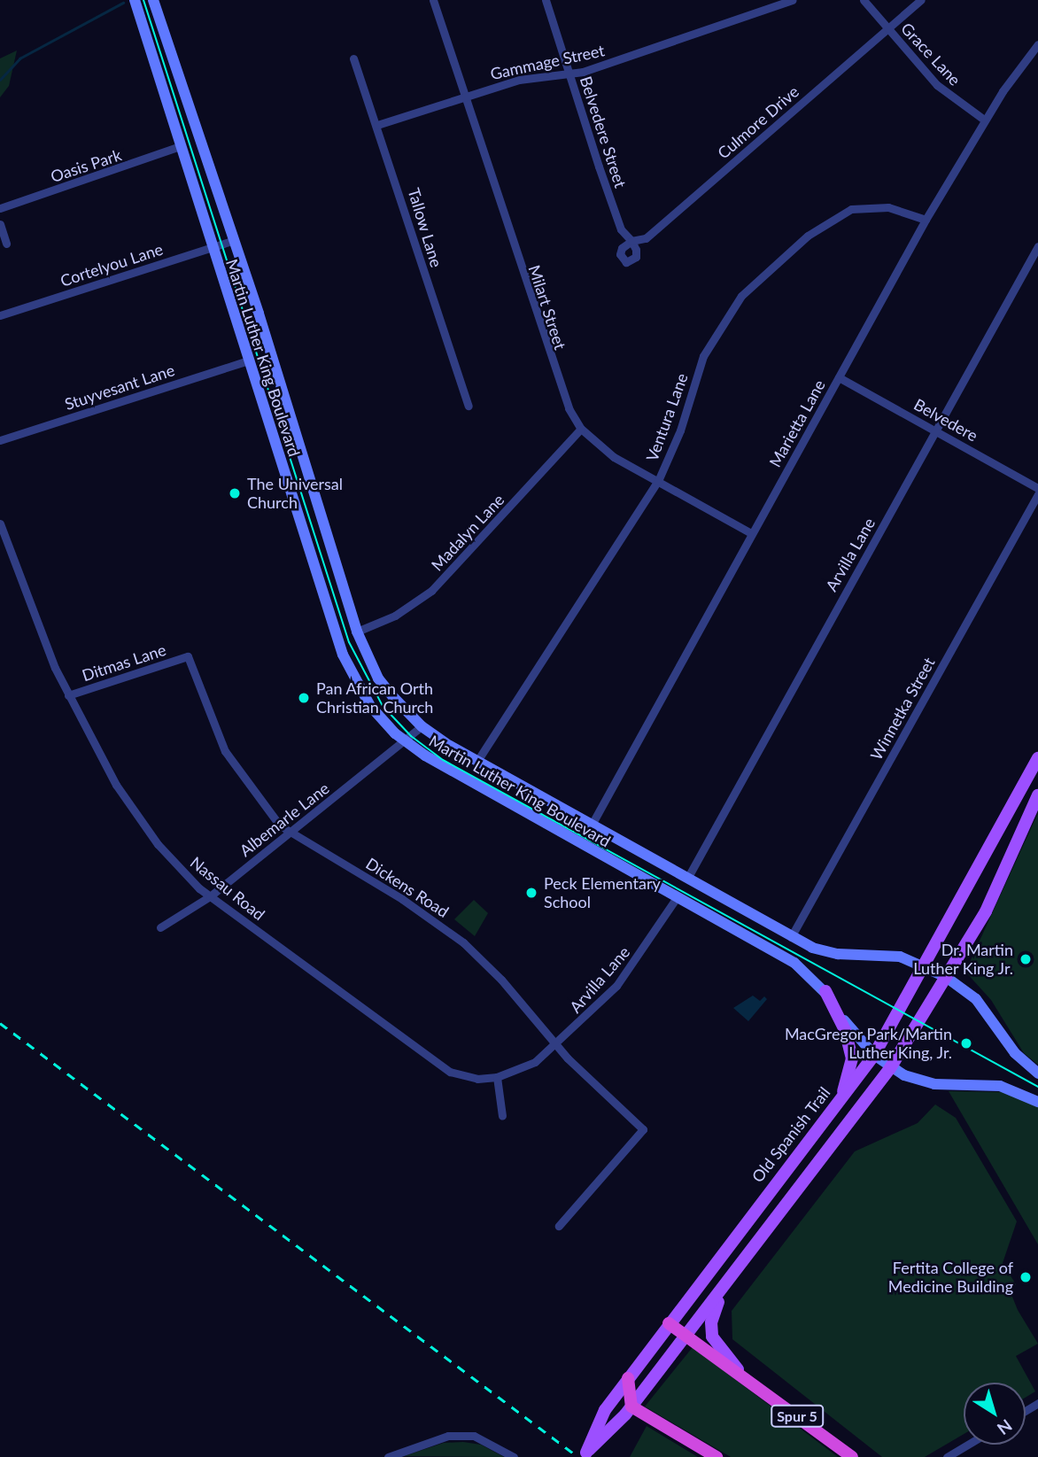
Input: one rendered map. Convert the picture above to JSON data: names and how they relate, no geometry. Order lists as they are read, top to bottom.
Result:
{
  "streets": {
    "highway": ["Spur 5"],
    "main road": ["Martin Luther King Boulevard", "Old Spanish Trail"],
    "street": [
      "Grace Lane",
      "Gammage Street",
      "Culmore Drive",
      "Belvedere Street",
      "Oasis Park",
      "Tallow Lane",
      "Cortelyou Lane",
      "Milart Street",
      "Stuyvesant Lane",
      "Ventura Lane",
      "Belvedere",
      "Marietta Lane",
      "Madalyn Lane",
      "Arvilla Lane",
      "Ditmas Lane",
      "Winnetka Street",
      "Albemarle Lane",
      "Dickens Road",
      "Nassau Road"
    ]
  },
  "crossings": [
    ["Grace Lane", "Culmore Drive"],
    ["Grace Lane", "Marietta Lane"],
    ["Gammage Street", "Belvedere Street"],
    ["Gammage Street", "Tallow Lane"],
    ["Gammage Street", "Milart Street"],
    ["Culmore Drive", "Belvedere Street"],
    ["Oasis Park", "Martin Luther King Boulevard"],
    ["Cortelyou Lane", "Martin Luther King Boulevard"],
    ["Milart Street", "Ventura Lane"],
    ["Milart Street", "Marietta Lane"],
    ["Milart Street", "Madalyn Lane"],
    ["Martin Luther King Boulevard", "Stuyvesant Lane"],
    ["Martin Luther King Boulevard", "Ventura Lane"],
    ["Martin Luther King Boulevard", "Marietta Lane"],
    ["Martin Luther King Boulevard", "Madalyn Lane"],
    ["Martin Luther King Boulevard", "Arvilla Lane"],
    ["Martin Luther King Boulevard", "Winnetka Street"],
    ["Martin Luther King Boulevard", "Albemarle Lane"],
    ["Martin Luther King Boulevard", "Old Spanish Trail"],
    ["Ventura Lane", "Marietta Lane"],
    ["Belvedere", "Marietta Lane"],
    ["Belvedere", "Arvilla Lane"],
    ["Arvilla Lane", "Dickens Road"],
    ["Arvilla Lane", "Nassau Road"],
    ["Ditmas Lane", "Dickens Road"],
    ["Ditmas Lane", "Nassau Road"],
    ["Albemarle Lane", "Dickens Road"],
    ["Albemarle Lane", "Nassau Road"],
    ["Dickens Road", "Nassau Road"],
    ["Old Spanish Trail", "Spur 5"]
  ],
  "places": [
    "The Universal Church",
    "Pan African Orth Christian Church",
    "Peck Elementary School",
    "Dr. Martin Luther King Jr.",
    "MacGregor Park/Martin Luther King, Jr.",
    "Fertita College of Medicine Building"
  ],
  "north": "bottom right"
}
